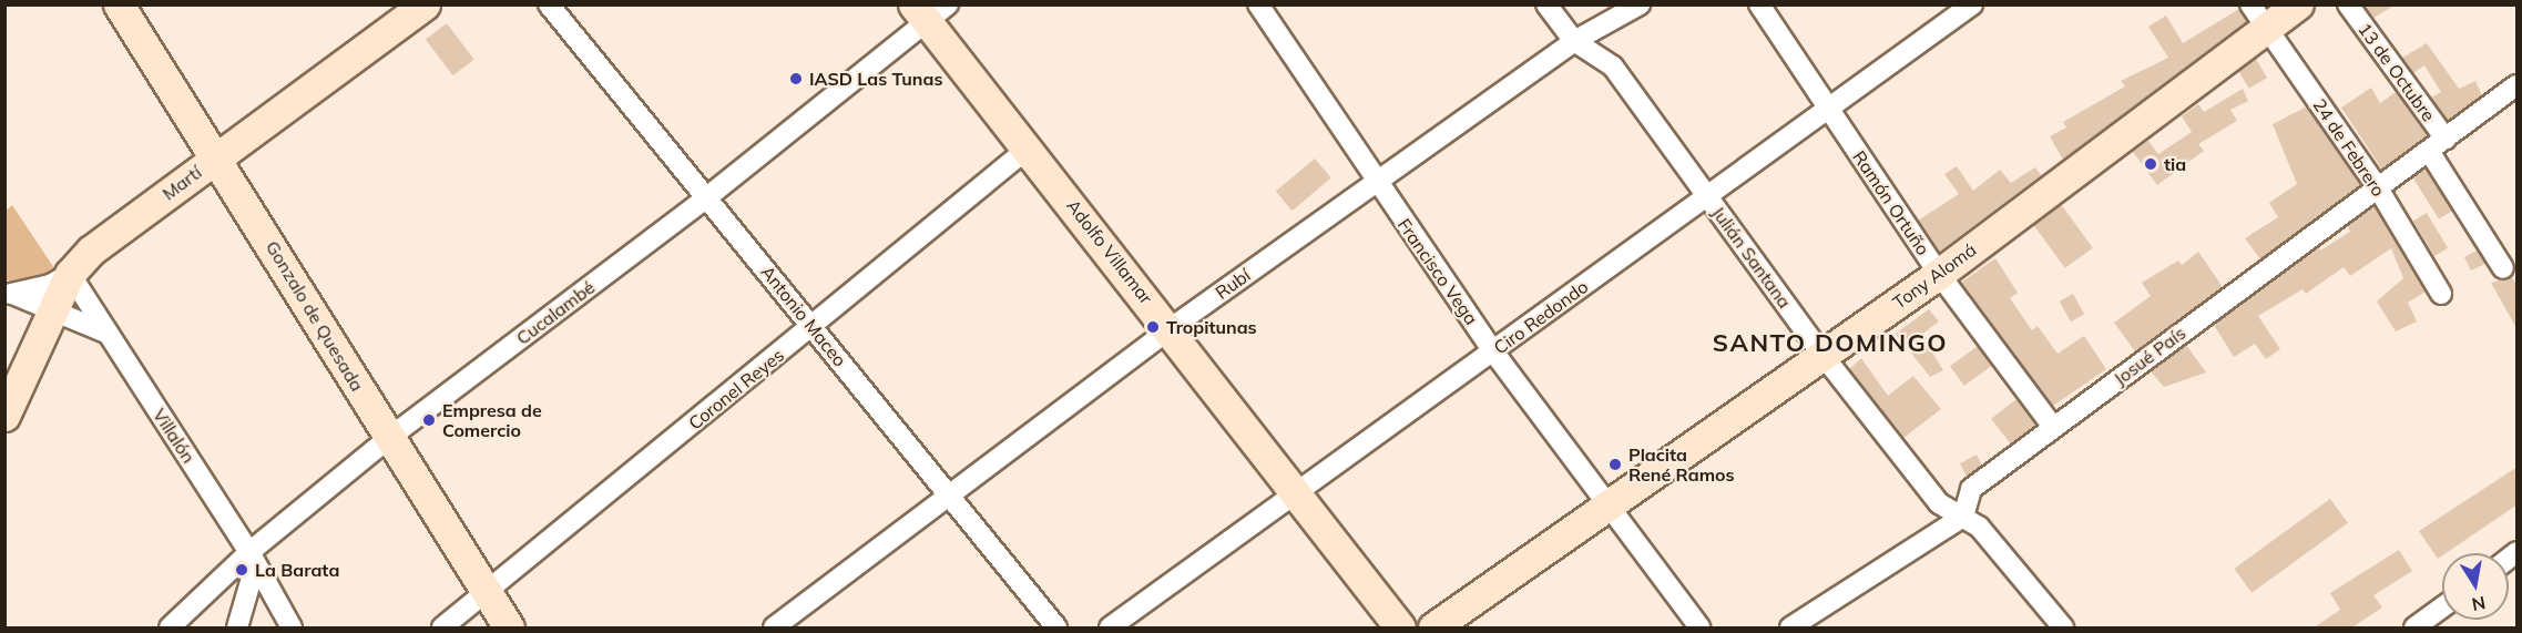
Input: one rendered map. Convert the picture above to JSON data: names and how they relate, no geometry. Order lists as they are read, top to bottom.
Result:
{
  "streets": {
    "street": [
      "13 de Octubre",
      "24 de Febrero",
      "Martí",
      "Ramón Ortuño",
      "Adolfo Villamar",
      "Julián Santana",
      "Francisco Vega",
      "Tony Alomá",
      "Rubí",
      "Cucalambé",
      "Gonzalo de Quesada",
      "Antonio Maceo",
      "Ciro Redondo",
      "Josué País",
      "Coronel Reyes",
      "Villalón"
    ]
  },
  "crossings": [
    ["13 de Octubre", "Josué País"],
    ["24 de Febrero", "Tony Alomá"],
    ["24 de Febrero", "Josué País"],
    ["Martí", "Gonzalo de Quesada"],
    ["Martí", "Villalón"],
    ["Ramón Ortuño", "Tony Alomá"],
    ["Ramón Ortuño", "Ciro Redondo"],
    ["Ramón Ortuño", "Josué País"],
    ["Adolfo Villamar", "Rubí"],
    ["Adolfo Villamar", "Cucalambé"],
    ["Adolfo Villamar", "Ciro Redondo"],
    ["Adolfo Villamar", "Coronel Reyes"],
    ["Julián Santana", "Tony Alomá"],
    ["Julián Santana", "Rubí"],
    ["Julián Santana", "Ciro Redondo"],
    ["Julián Santana", "Josué País"],
    ["Francisco Vega", "Tony Alomá"],
    ["Francisco Vega", "Rubí"],
    ["Francisco Vega", "Ciro Redondo"],
    ["Rubí", "Antonio Maceo"],
    ["Cucalambé", "Gonzalo de Quesada"],
    ["Cucalambé", "Antonio Maceo"],
    ["Cucalambé", "Villalón"],
    ["Gonzalo de Quesada", "Coronel Reyes"],
    ["Antonio Maceo", "Coronel Reyes"]
  ],
  "districts": ["SANTO DOMINGO"],
  "places": [
    "IASD Las Tunas",
    "tia",
    "Tropitunas",
    "Empresa de Comercio",
    "Placita René Ramos",
    "La Barata"
  ],
  "north": "bottom"
}
